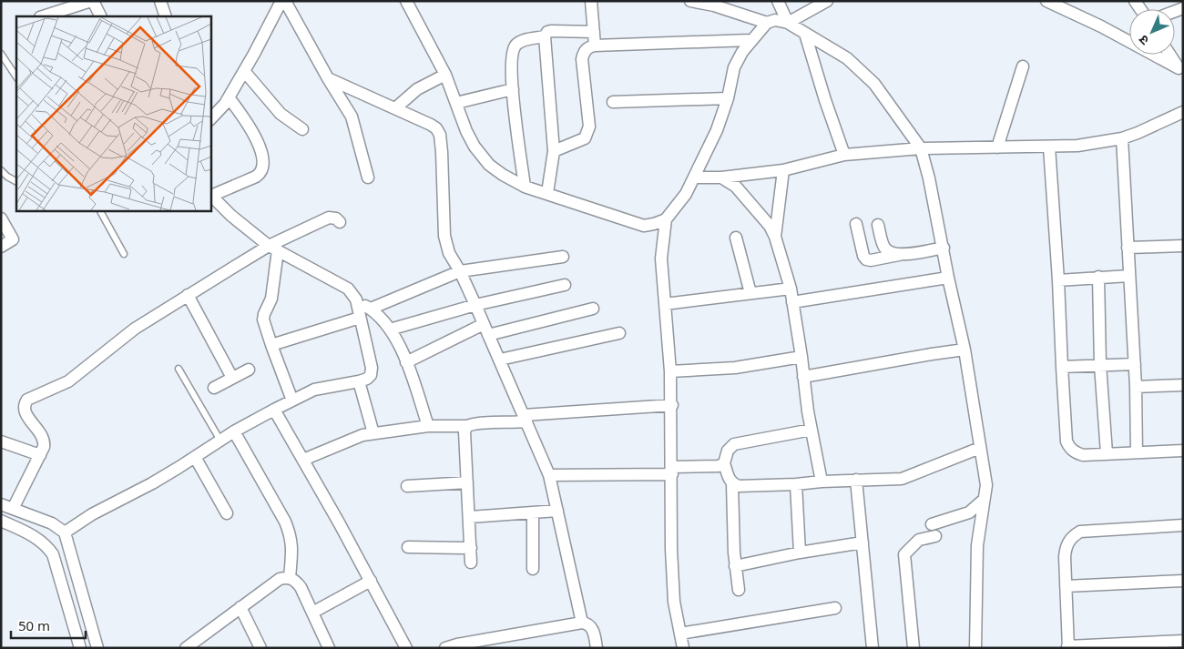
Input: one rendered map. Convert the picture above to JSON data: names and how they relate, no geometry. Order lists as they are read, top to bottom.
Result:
{
  "scale_bar": "50 m",
  "north": "bottom left"
}
